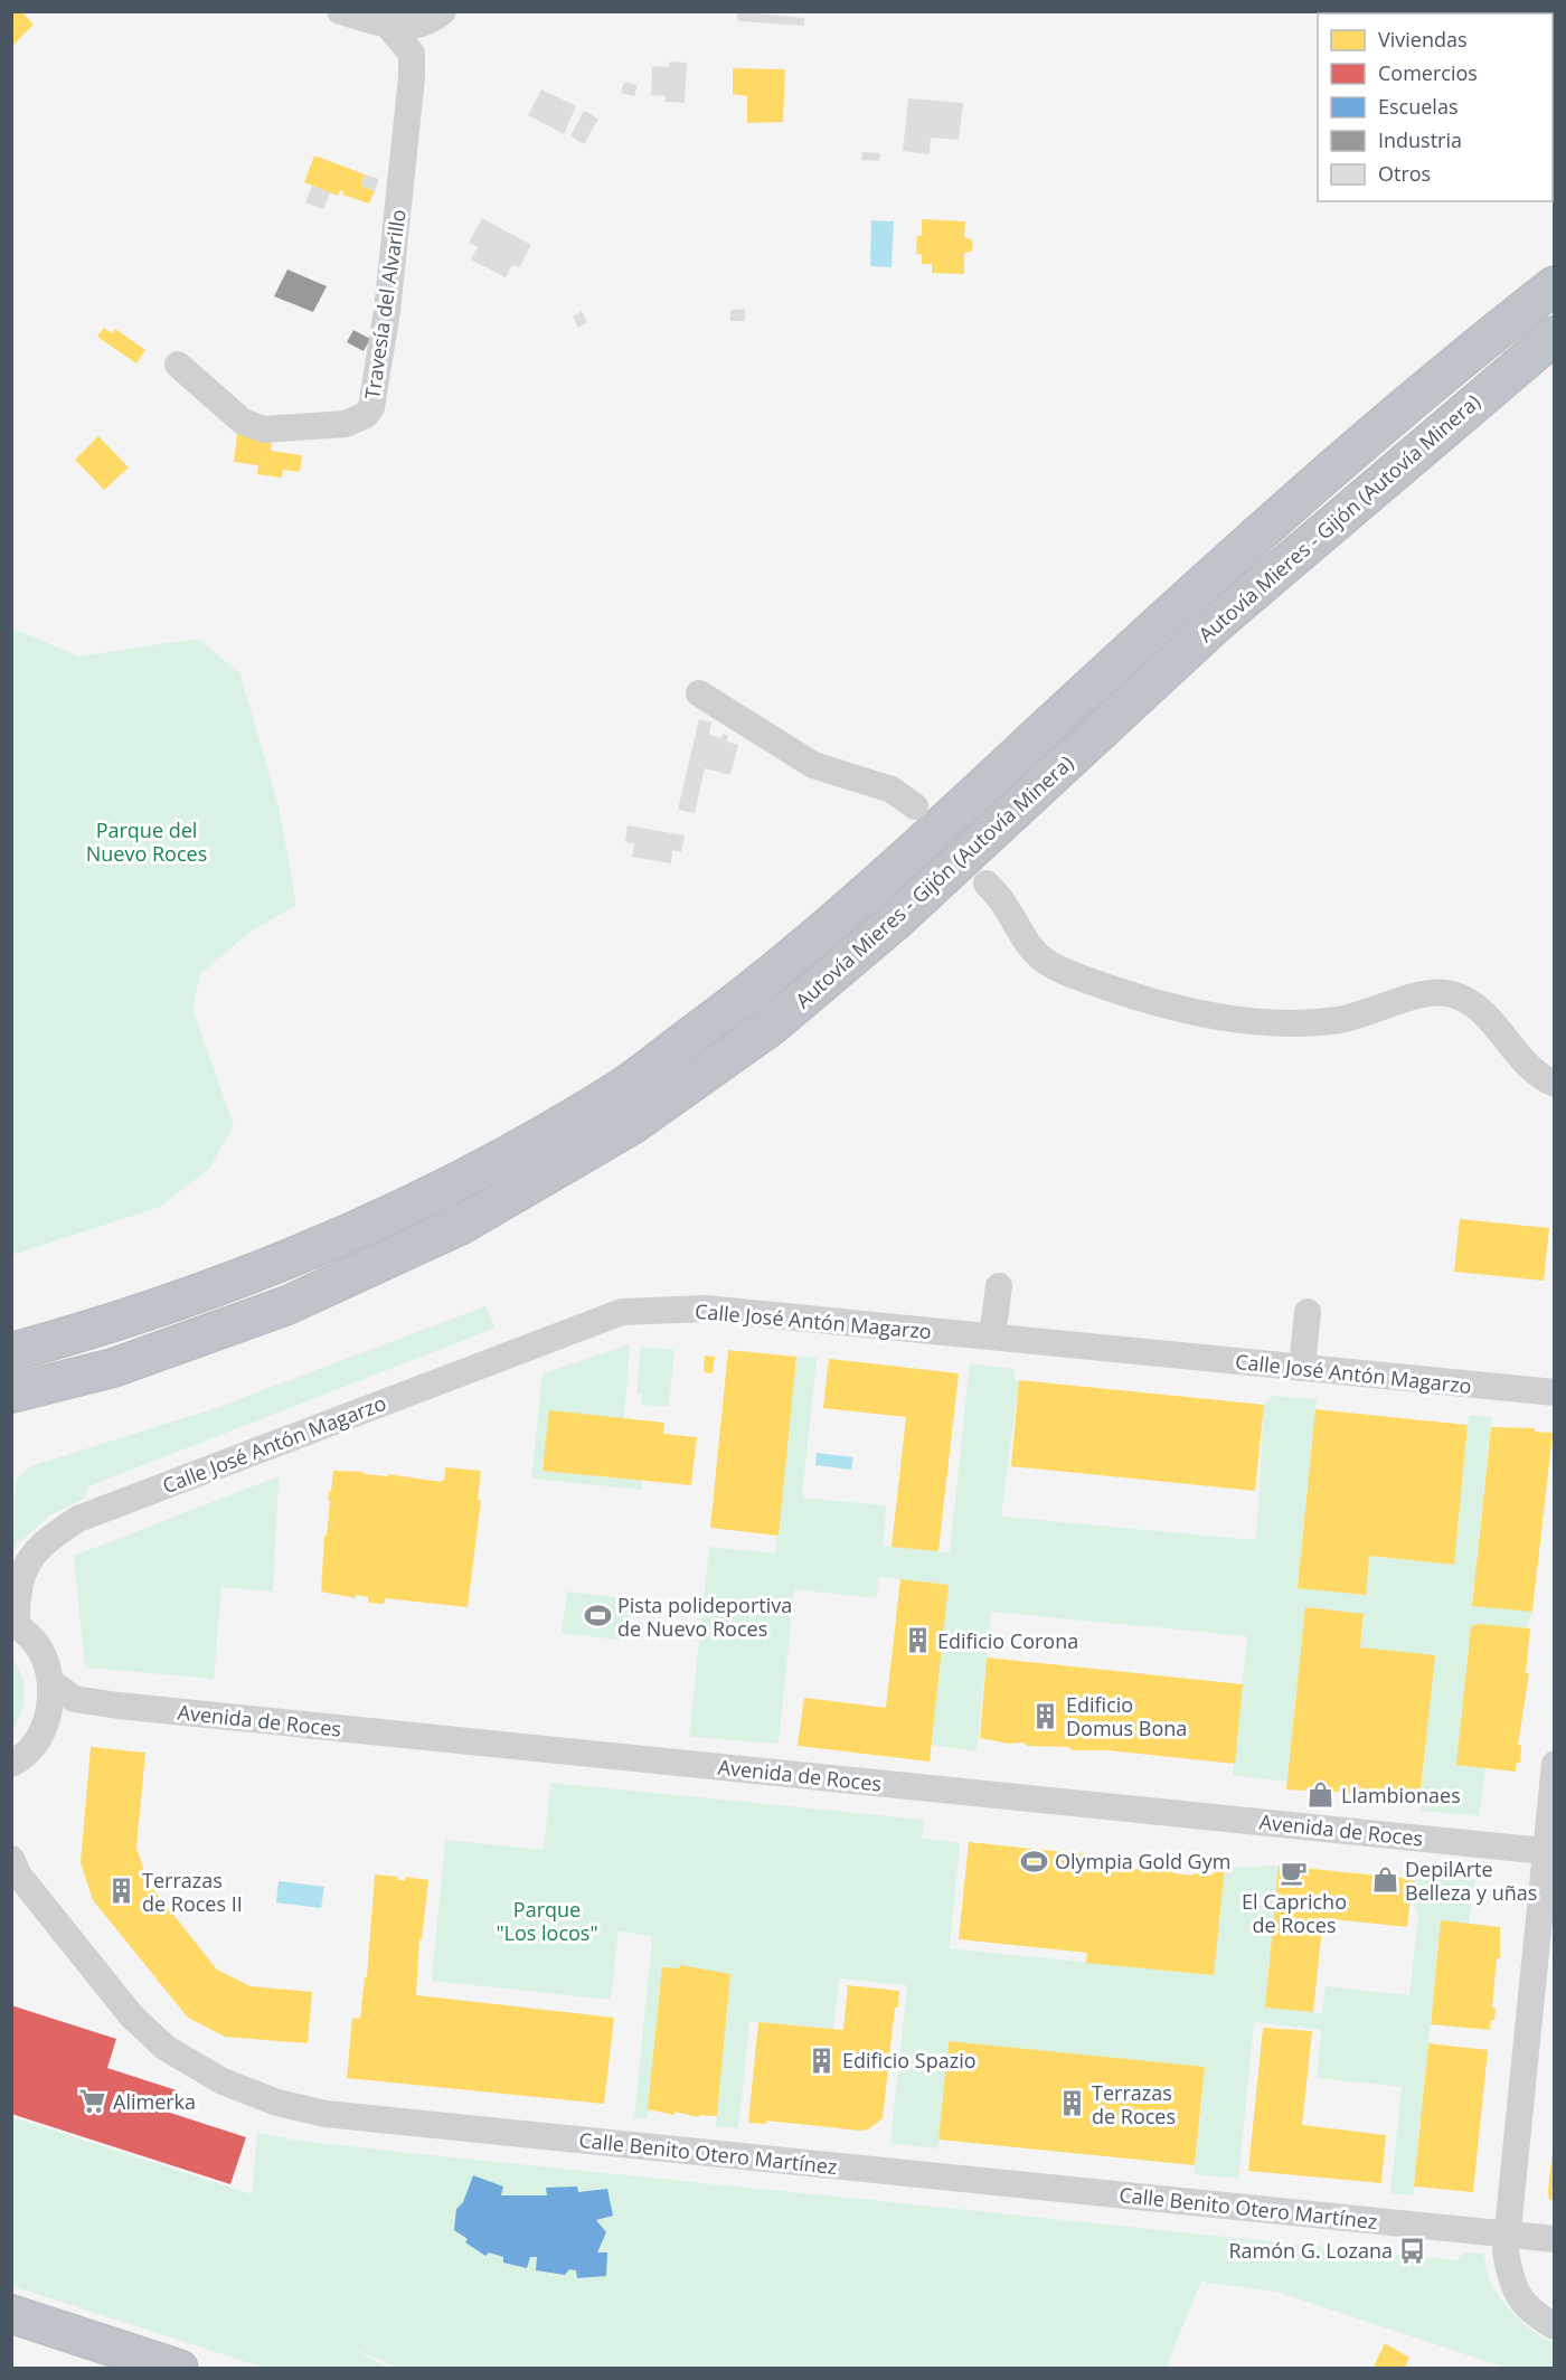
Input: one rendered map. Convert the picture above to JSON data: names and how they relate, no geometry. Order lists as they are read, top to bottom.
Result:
{
  "streets": {
    "highway": ["Autovía Mieres - Gijón (Autovía Minera)"],
    "street": [
      "Travesía del Alvarillo",
      "Calle José Antón Magarzo",
      "Avenida de Roces",
      "Calle Benito Otero Martínez"
    ]
  },
  "parks": ["Parque del Nuevo Roces", "Parque \"Los locos\""],
  "places": {
    "sports": ["Pista polideportiva de Nuevo Roces", "Olympia Gold Gym"],
    "building": [
      "Edificio Corona",
      "Edificio Domus Bona",
      "Terrazas de Roces II",
      "Edificio Spazio",
      "Terrazas de Roces"
    ],
    "shop": ["Llambionaes", "DepilArte Belleza y uñas"],
    "cafe": ["El Capricho de Roces"],
    "supermarket": ["Alimerka"],
    "bus stop": ["Ramón G. Lozana"]
  },
  "legend": [
    "Viviendas",
    "Comercios",
    "Escuelas",
    "Industria",
    "Otros"
  ]
}
